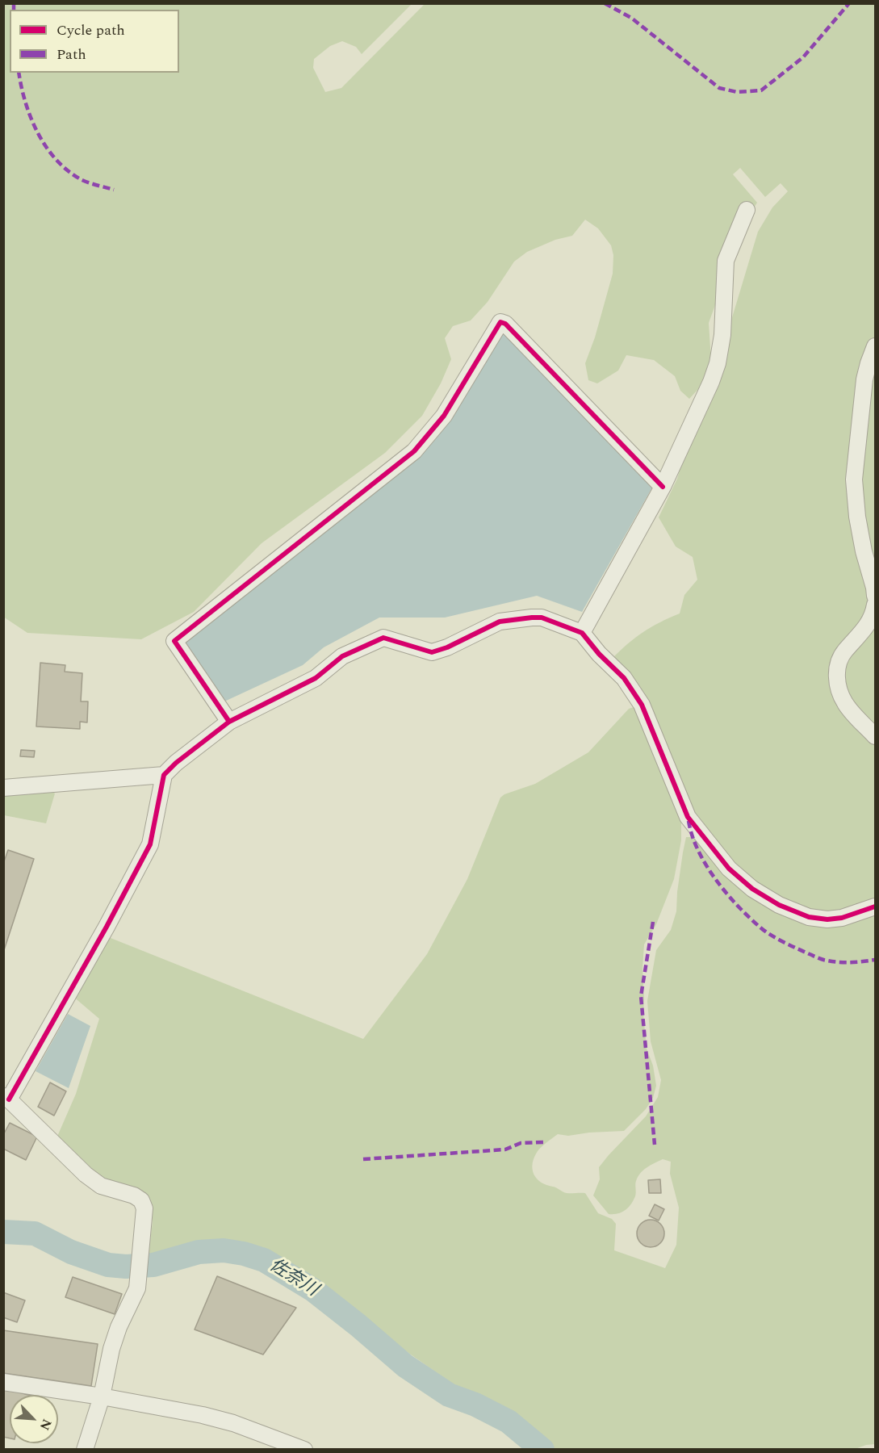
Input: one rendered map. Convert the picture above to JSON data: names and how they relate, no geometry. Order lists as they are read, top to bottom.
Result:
{
  "water": ["佐奈川"],
  "legend": ["Cycle path", "Path"],
  "north": "bottom right"
}
